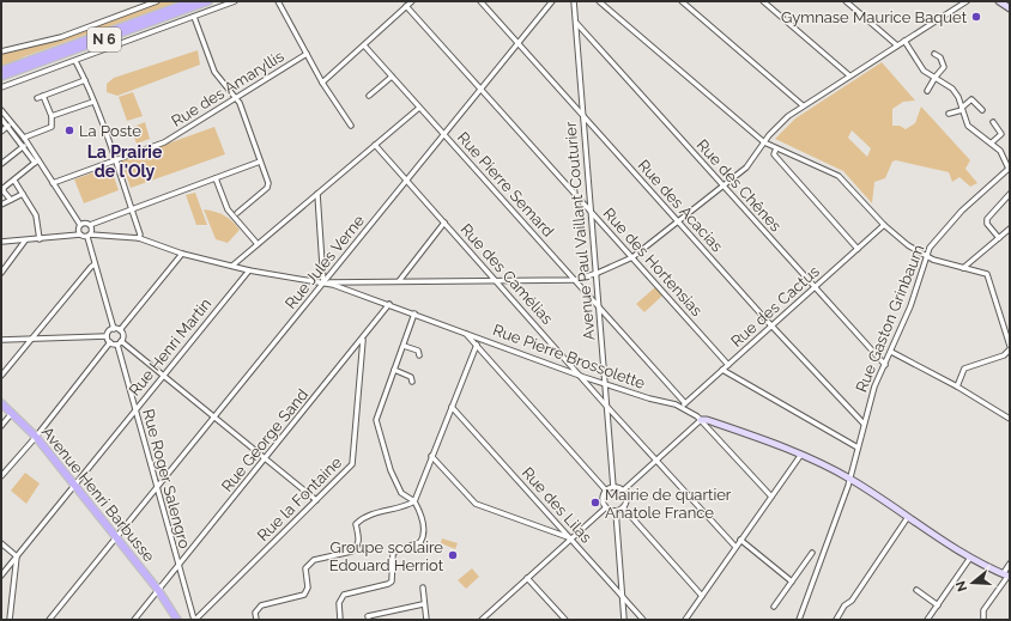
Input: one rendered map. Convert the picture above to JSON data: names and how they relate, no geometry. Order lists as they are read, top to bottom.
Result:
{
  "streets": {
    "main road": ["N 6", "Avenue Henri Barbusse"],
    "street": [
      "Rue des Amaryllis",
      "Rue Pierre Semard",
      "Rue des Chênes",
      "Rue des Acacias",
      "Avenue Paul Vaillant-Couturier",
      "Rue Jules Verne",
      "Rue des Hortensias",
      "Rue des Camélias",
      "Rue des Cactus",
      "Rue Gaston Grinbaum",
      "Rue Henri Martin",
      "Rue Pierre Brossolette",
      "Rue George Sand",
      "Rue Roger Salengro",
      "Rue la Fontaine",
      "Rue des Lilas"
    ]
  },
  "crossings": [
    ["Rue Pierre Semard", "Avenue Paul Vaillant-Couturier"],
    ["Rue Pierre Semard", "Rue Jules Verne"],
    ["Rue Pierre Semard", "Rue des Cactus"],
    ["Rue Pierre Semard", "Rue Pierre Brossolette"],
    ["Rue des Chênes", "Avenue Paul Vaillant-Couturier"],
    ["Rue des Chênes", "Rue des Cactus"],
    ["Rue des Chênes", "Rue Gaston Grinbaum"],
    ["Rue des Acacias", "Avenue Paul Vaillant-Couturier"],
    ["Rue des Acacias", "Rue Jules Verne"],
    ["Rue des Acacias", "Rue des Cactus"],
    ["Rue des Acacias", "Rue Gaston Grinbaum"],
    ["Avenue Paul Vaillant-Couturier", "Rue des Hortensias"],
    ["Avenue Paul Vaillant-Couturier", "Rue des Camélias"],
    ["Avenue Paul Vaillant-Couturier", "Rue Pierre Brossolette"],
    ["Rue Jules Verne", "Rue des Hortensias"],
    ["Rue Jules Verne", "Rue des Camélias"],
    ["Rue Jules Verne", "Rue Pierre Brossolette"],
    ["Rue Jules Verne", "Rue Roger Salengro"],
    ["Rue Jules Verne", "Avenue Henri Barbusse"],
    ["Rue des Hortensias", "Rue des Cactus"],
    ["Rue des Camélias", "Rue Pierre Brossolette"],
    ["Rue des Cactus", "Rue Pierre Brossolette"],
    ["Rue Gaston Grinbaum", "Rue Pierre Brossolette"],
    ["Rue Henri Martin", "Rue Pierre Brossolette"],
    ["Rue Henri Martin", "Rue Roger Salengro"],
    ["Rue Henri Martin", "Avenue Henri Barbusse"],
    ["Rue Pierre Brossolette", "Rue George Sand"],
    ["Rue George Sand", "Rue Roger Salengro"],
    ["Rue George Sand", "Avenue Henri Barbusse"],
    ["Rue George Sand", "Rue la Fontaine"],
    ["Rue Roger Salengro", "Rue la Fontaine"]
  ],
  "districts": ["La Prairie de l'Oly"],
  "places": [
    "Gymnase Maurice Baquet",
    "La Poste",
    "Mairie de quartier Anatole France",
    "Groupe scolaire Edouard Herriot"
  ],
  "north": "left"
}
